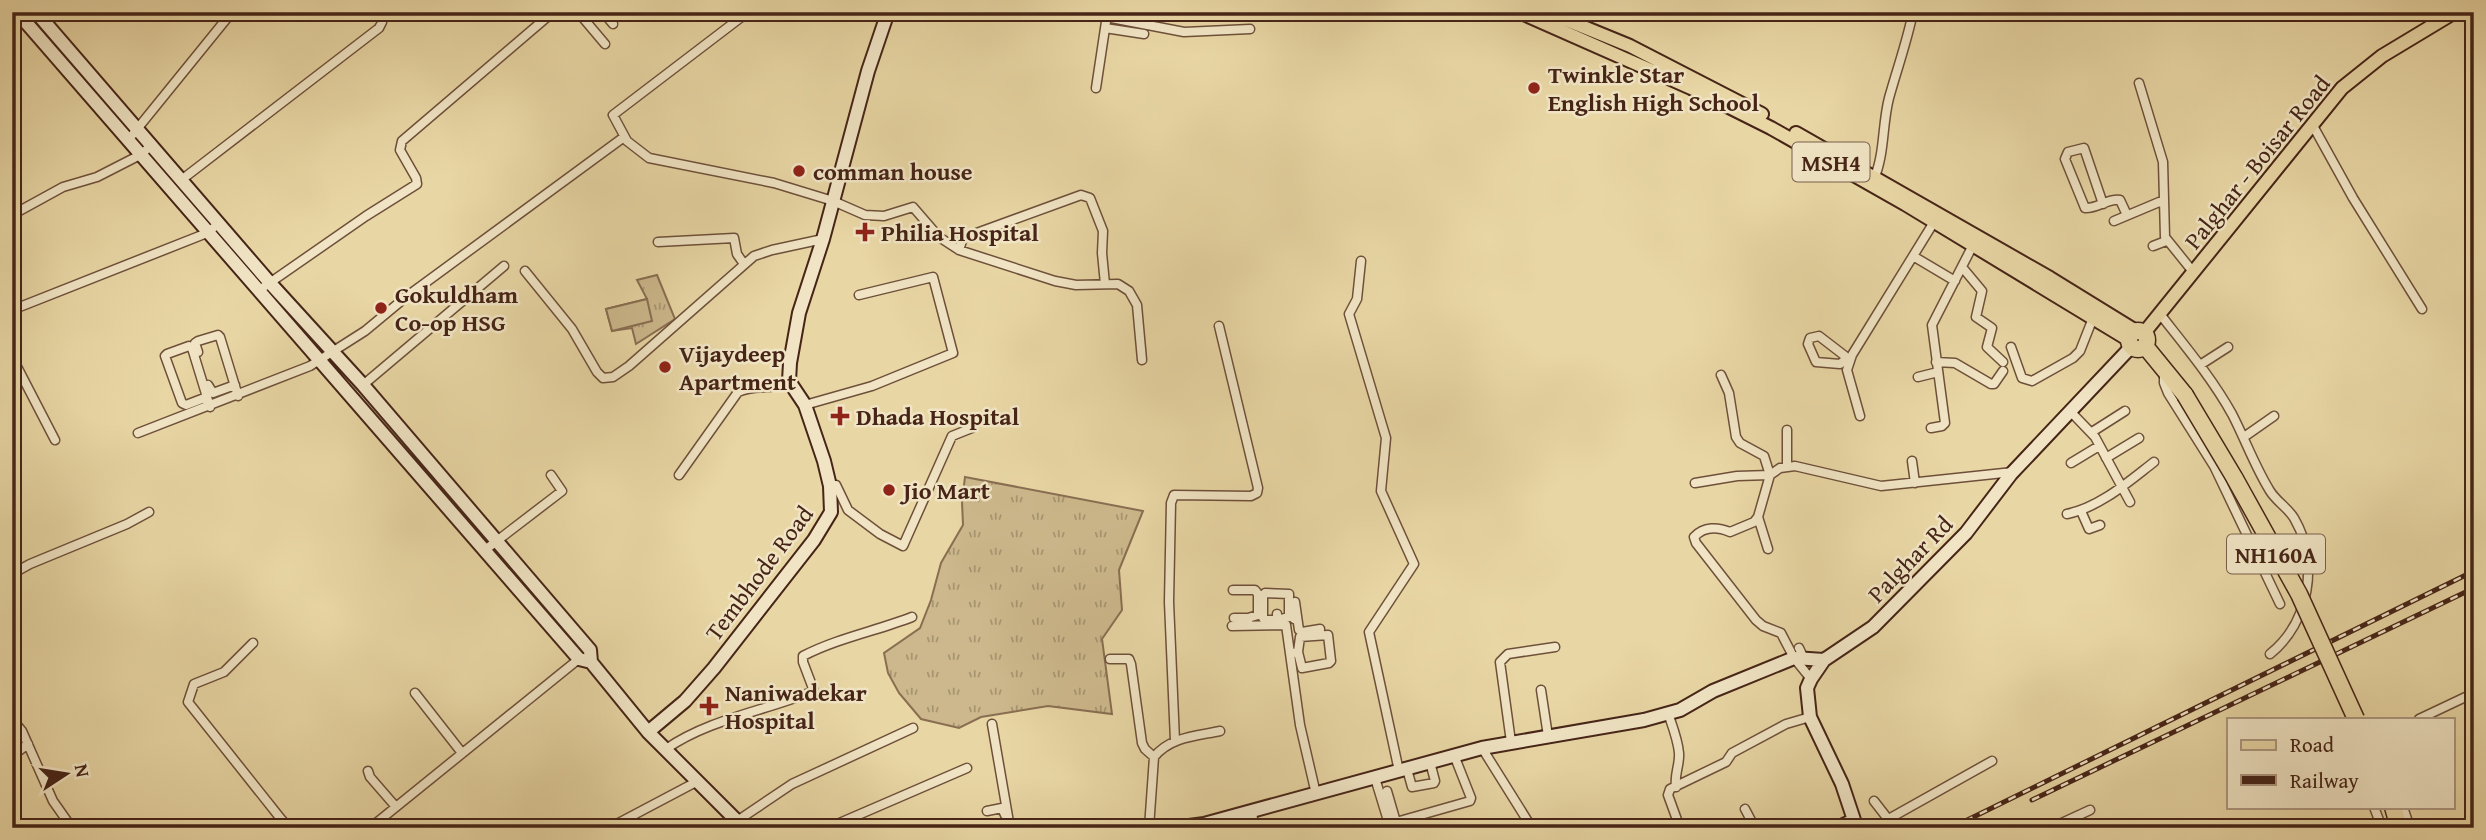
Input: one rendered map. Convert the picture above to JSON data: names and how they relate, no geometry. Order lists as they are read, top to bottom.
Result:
{
  "streets": {
    "highway": ["NH160A"],
    "main road": [
      "MSH4",
      "Palghar - Boisar Road",
      "Palghar Rd",
      "Tembhode Road"
    ]
  },
  "crossings": [
    ["MSH4", "Palghar - Boisar Road"],
    ["MSH4", "NH160A"],
    ["MSH4", "Palghar Rd"],
    ["Palghar - Boisar Road", "NH160A"],
    ["Palghar - Boisar Road", "Palghar Rd"],
    ["NH160A", "Palghar Rd"]
  ],
  "places": {
    "other": [
      "Twinkle Star English High School",
      "comman house",
      "Gokuldham Co-op HSG",
      "Vijaydeep Apartment",
      "Jio Mart"
    ],
    "health": ["Philia Hospital", "Dhada Hospital", "Naniwadekar Hospital"]
  },
  "legend": ["Road", "Railway"],
  "north": "right"
}
